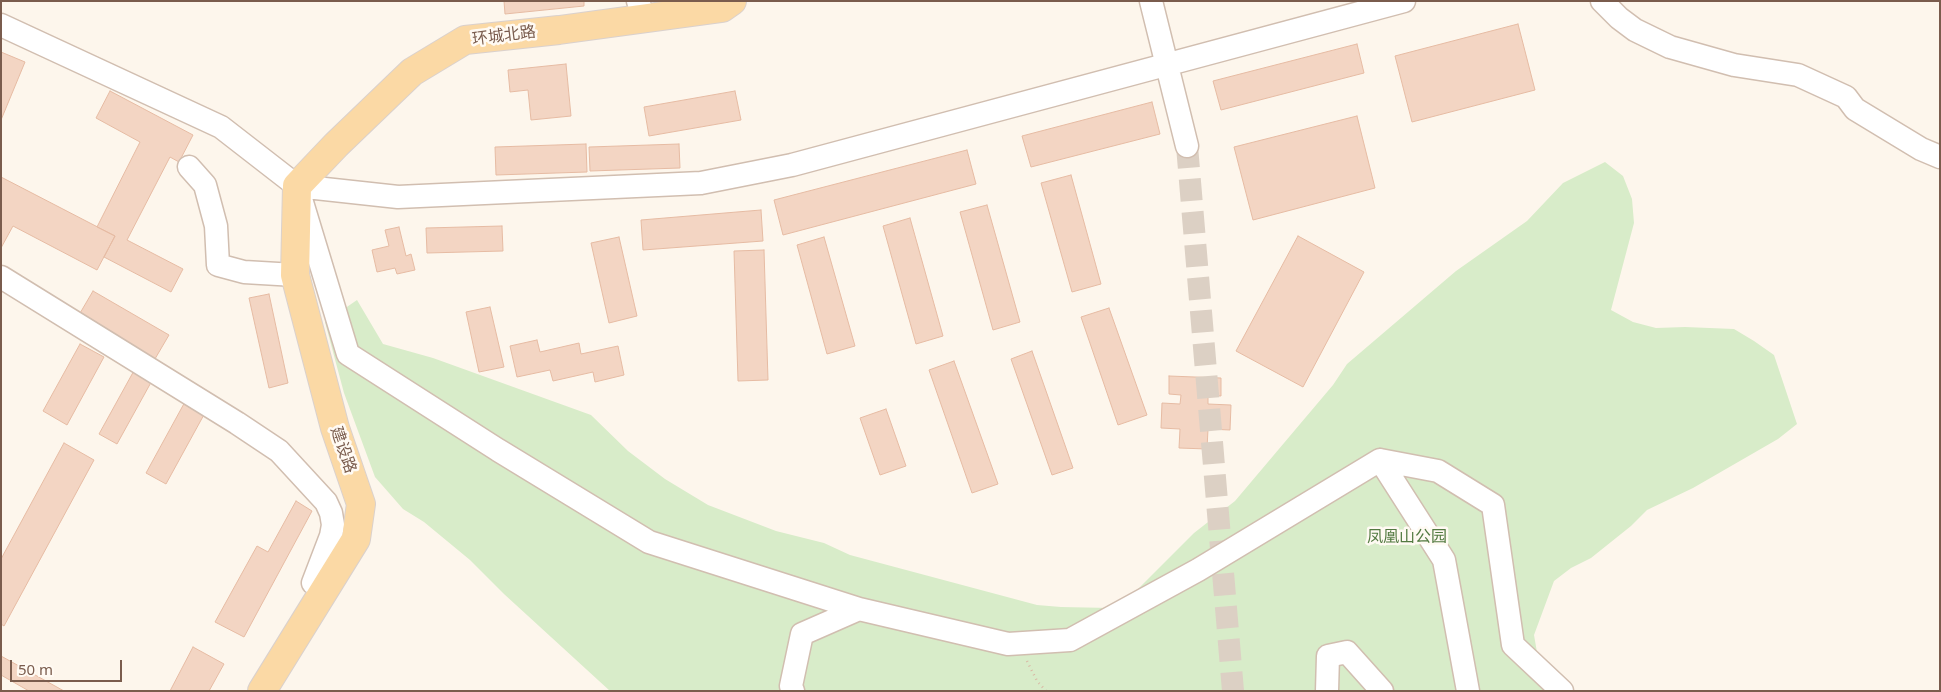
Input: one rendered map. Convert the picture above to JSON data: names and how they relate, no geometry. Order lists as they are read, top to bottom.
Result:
{
  "streets": {
    "main road": ["环城北路", "建设路"]
  },
  "crossings": [
    ["环城北路", "建设路"]
  ],
  "parks": ["凤凰山公园"],
  "scale_bar": "50 m"
}
